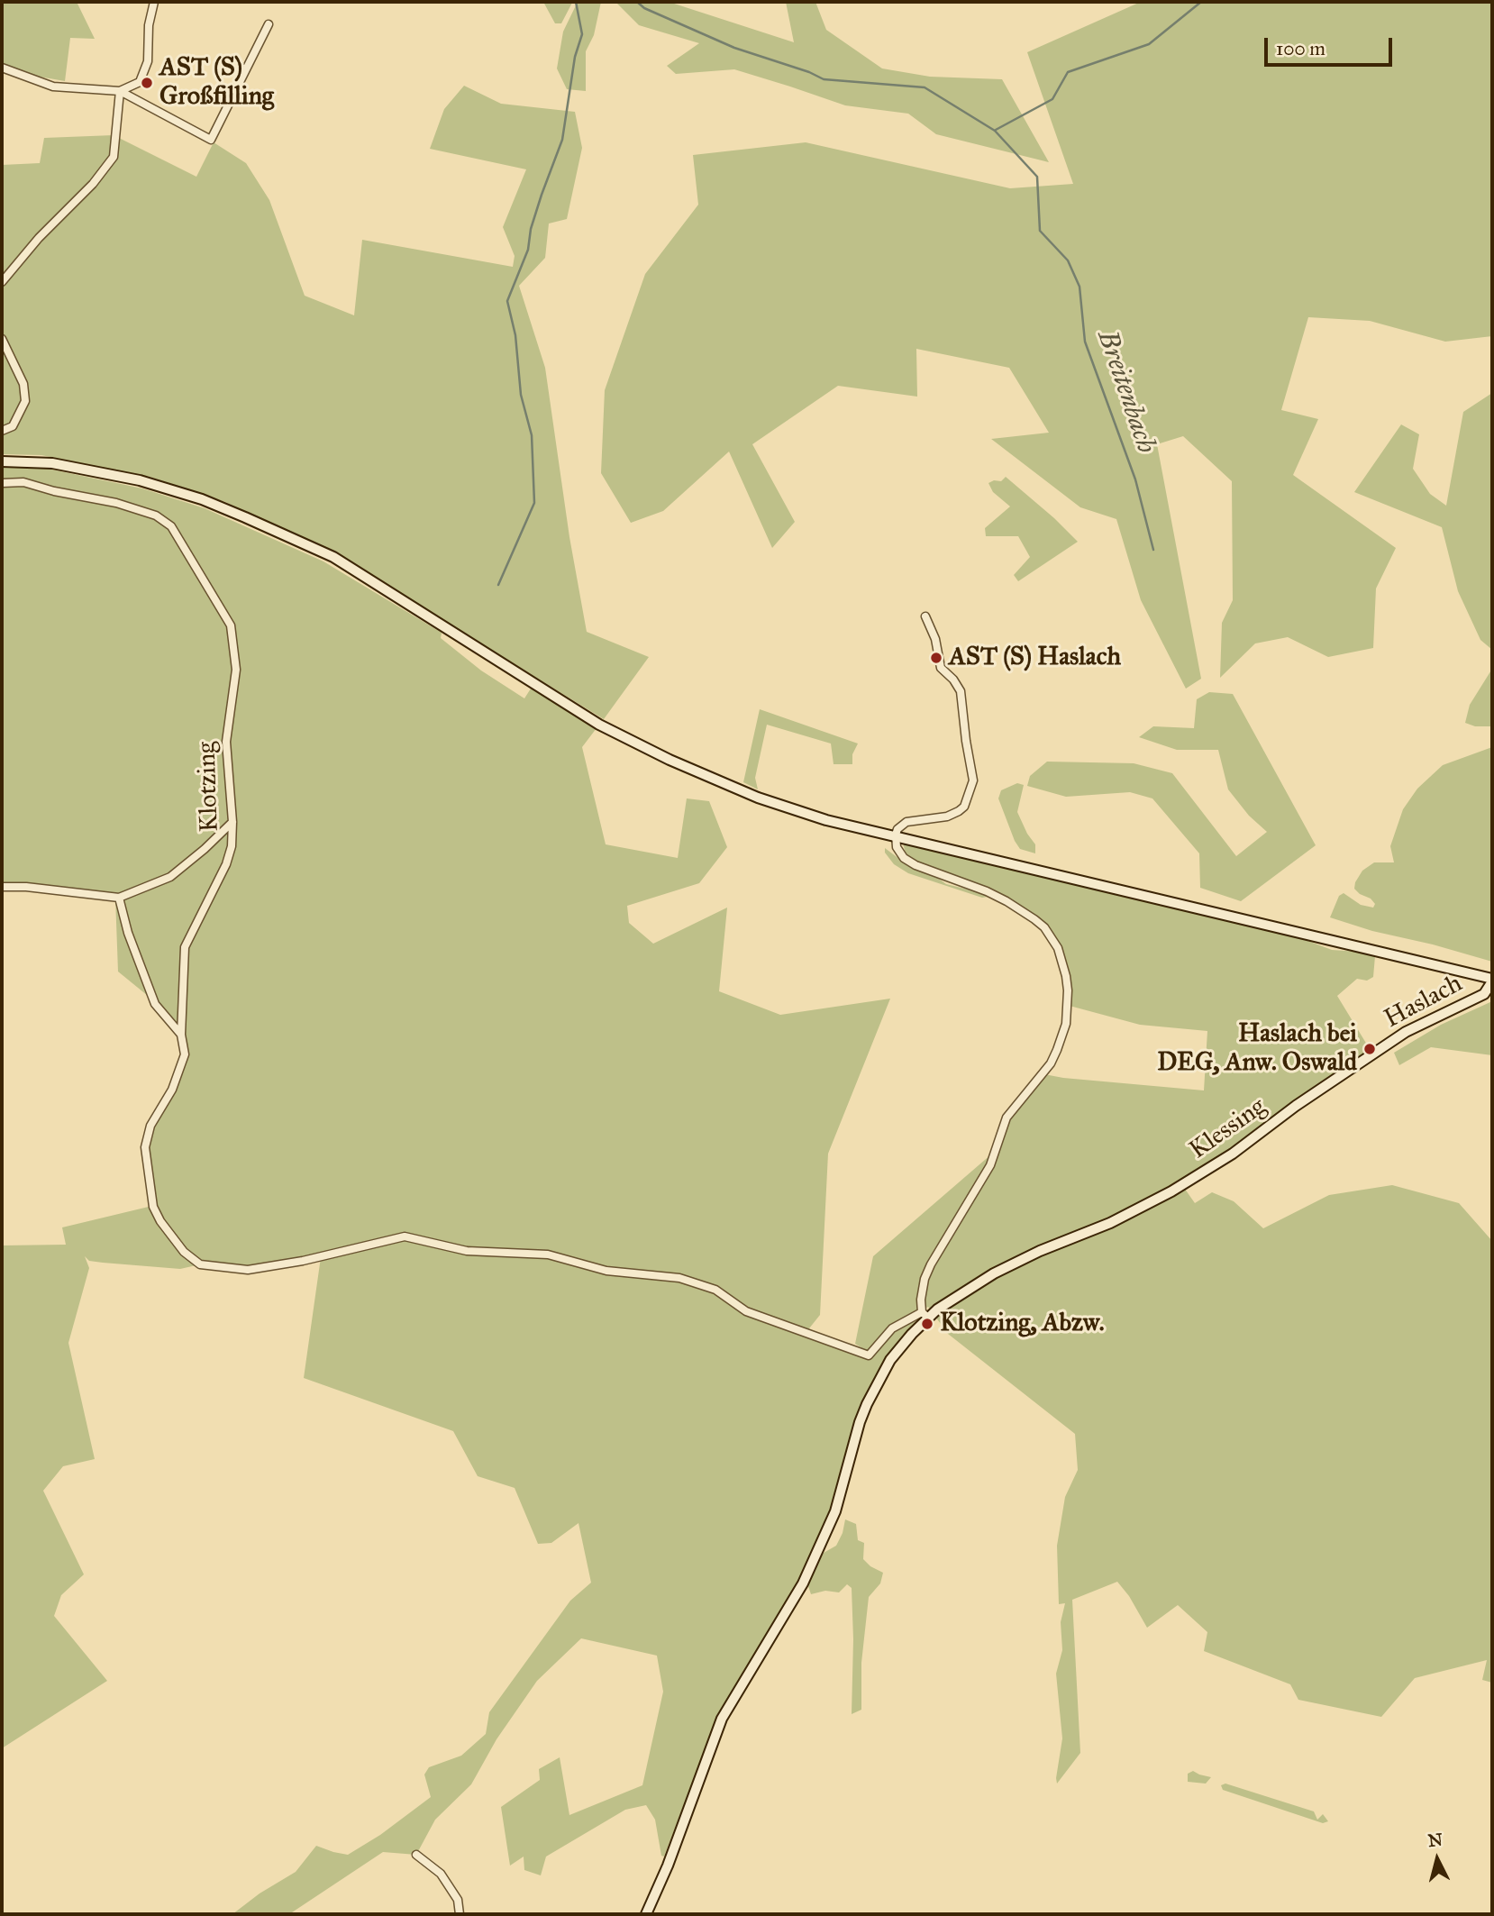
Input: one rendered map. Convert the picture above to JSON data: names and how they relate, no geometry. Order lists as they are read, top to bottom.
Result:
{
  "streets": {
    "main road": ["Haslach", "Klessing"],
    "street": ["Klotzing"]
  },
  "crossings": [
    ["Klotzing", "Klessing"],
    ["Haslach", "Klessing"]
  ],
  "water": ["Breitenbach"],
  "places": [
    "AST (S) Großfilling",
    "AST (S) Haslach",
    "Haslach bei DEG, Anw. Oswald",
    "Klotzing, Abzw."
  ],
  "scale_bar": "100 m",
  "north": "top"
}
